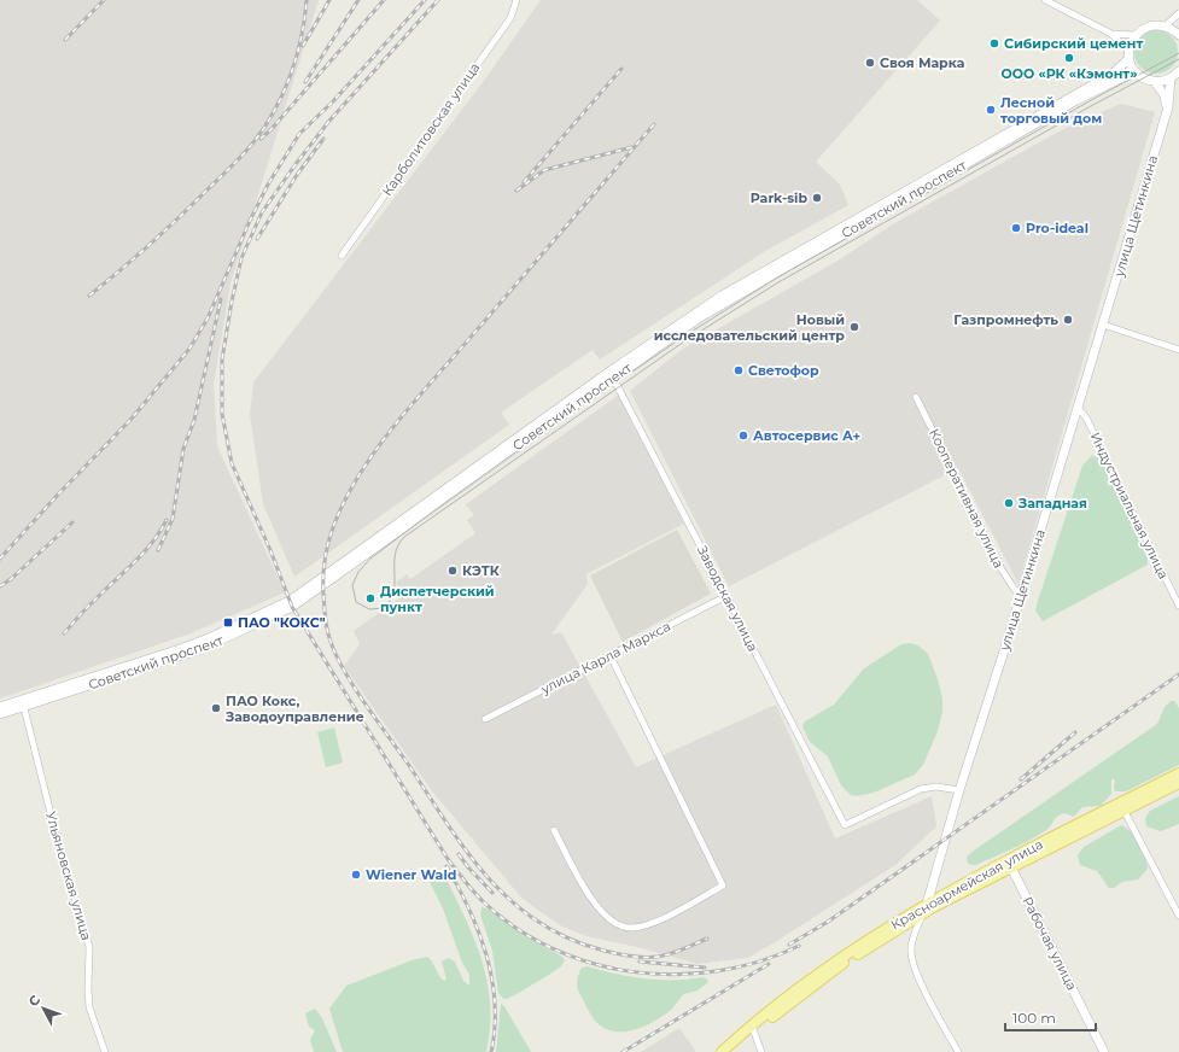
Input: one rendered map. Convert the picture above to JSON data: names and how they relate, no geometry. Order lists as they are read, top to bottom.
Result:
{
  "streets": {
    "main road": [
      "Советский проспект",
      "улица Щетинкина",
      "Красноармейская улица",
      "Рабочая улица"
    ],
    "street": [
      "Карболитовская улица",
      "Кооперативная улица",
      "Индустриальная улица",
      "Заводская улица",
      "улица Карла Маркса",
      "Ульяновская улица"
    ]
  },
  "crossings": [
    ["Советский проспект", "Заводская улица"],
    ["Советский проспект", "Ульяновская улица"],
    ["улица Щетинкина", "Кооперативная улица"],
    ["улица Щетинкина", "Индустриальная улица"],
    ["улица Щетинкина", "Заводская улица"],
    ["улица Щетинкина", "Красноармейская улица"],
    ["Заводская улица", "улица Карла Маркса"],
    ["Красноармейская улица", "Рабочая улица"]
  ],
  "places": {
    "other": [
      "Сибирский цемент",
      "ООО «РК «Кэмонт»",
      "Своя Марка",
      "Лесной торговый дом",
      "Park-sib",
      "Pro-ideal",
      "Газпромнефть",
      "Новый исследовательский центр",
      "Светофор",
      "Автосервис А+",
      "Западная",
      "КЭТК",
      "Диспетчерский пункт",
      "ПАО Кокс, Заводоуправление",
      "Wiener Wald"
    ],
    "transit": ["ПАО \"КОКС\""]
  },
  "scale_bar": "100 m",
  "north": "top left"
}
